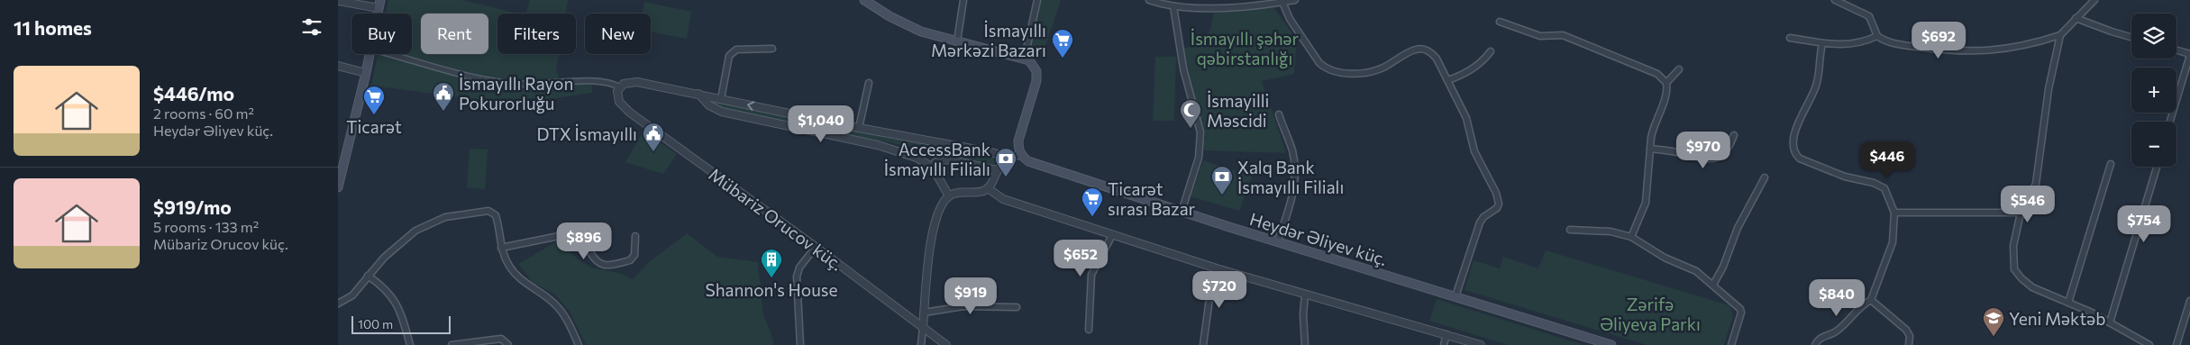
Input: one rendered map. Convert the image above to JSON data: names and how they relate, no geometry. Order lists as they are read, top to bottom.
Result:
{
  "streets": {
    "main road": ["Heydər Əliyev küç."],
    "street": ["Mübariz Orucov küç."]
  },
  "parks": ["İsmayıllı şəhər qəbirstanlığı", "Zərifə Əliyeva Parkı"],
  "places": {
    "supermarket": ["İsmayıllı Mərkəzi Bazarı", "Ticarət", "Ticarət sırası Bazar"],
    "public building": ["İsmayıllı Rayon Pokurorluğu", "DTX İsmayıllı"],
    "mosque": ["İsmayilli Məscidi"],
    "bank": ["AccessBank İsmayıllı Filialı", "Xalq Bank İsmayıllı Filialı"],
    "building": ["Shannon's House"],
    "school or university": ["Yeni Məktəb"]
  },
  "scale_bar": "100 m",
  "page": {
    "heading": "11 homes",
    "map_buttons": ["+", "−"],
    "chip": [
      "Buy",
      "Rent",
      "Filters",
      "New"
    ],
    "price": [
      "$692",
      "$1,040",
      "$970",
      "$446",
      "$546",
      "$754",
      "$896",
      "$652",
      "$720",
      "$919",
      "$840"
    ],
    "list": [
      {
        "name": "$446/mo",
        "note": "2 rooms · 60 m² · Heydər Əliyev küç."
      },
      {
        "name": "$919/mo",
        "note": "5 rooms · 133 m² · Mübariz Orucov küç."
      }
    ],
    "scale": "100 m"
  }
}
